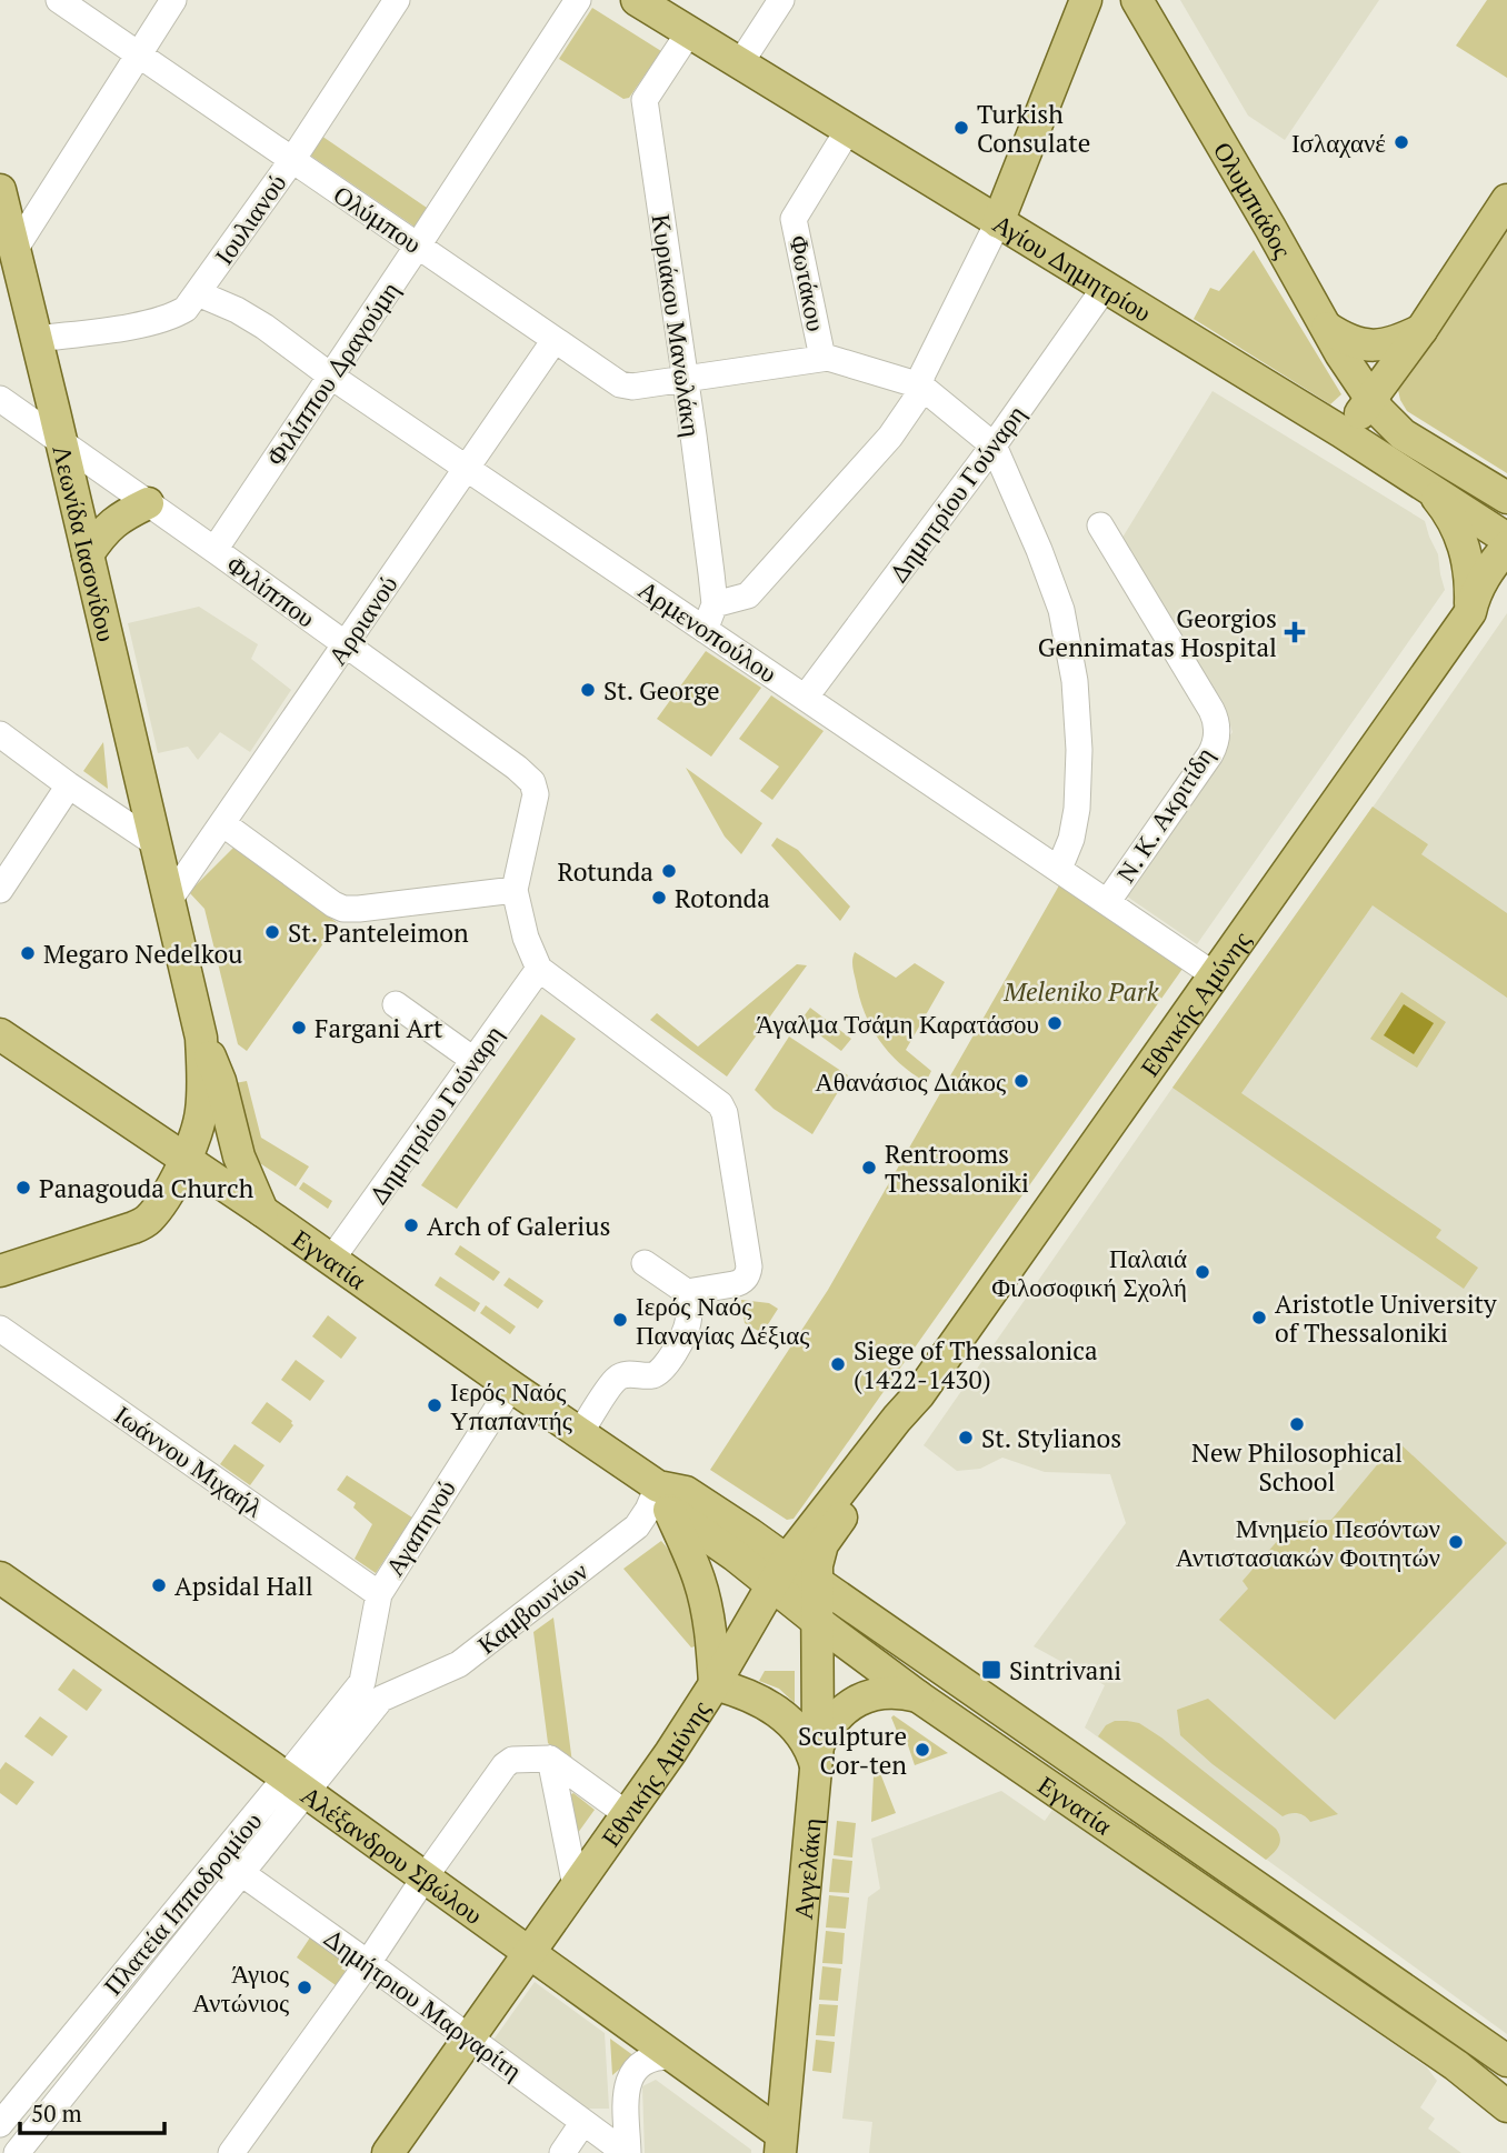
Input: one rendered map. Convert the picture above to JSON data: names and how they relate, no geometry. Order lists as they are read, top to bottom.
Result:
{
  "streets": {
    "main road": [
      "Ολυμπιάδος",
      "Αγίου Δημητρίου",
      "Λεωνίδα Ιασονίδου",
      "Εθνικής Αμύνης",
      "Εγνατία",
      "Αλέξανδρου Σβώλου",
      "Αγγελάκη"
    ],
    "street": [
      "Ιουλιανού",
      "Ολύμπου",
      "Φωτάκου",
      "Κυριάκου Μανωλάκη",
      "Φιλίππου Δραγούμη",
      "Δημητρίου Γούναρη",
      "Φιλίππου",
      "Αρριανού",
      "Αρμενοπούλου",
      "Ν. Κ. Ακριτίδη",
      "Ιωάννου Μιχαήλ",
      "Αγαπηνού",
      "Καμβουνίων",
      "Πλατεία Ιπποδρομίου",
      "Δημήτριου Μαργαρίτη"
    ]
  },
  "crossings": [
    ["Ιουλιανού", "Ολύμπου"],
    ["Ιουλιανού", "Λεωνίδα Ιασονίδου"],
    ["Ιουλιανού", "Αρμενοπούλου"],
    ["Ολύμπου", "Κυριάκου Μανωλάκη"],
    ["Ολύμπου", "Φιλίππου Δραγούμη"],
    ["Ολύμπου", "Αρριανού"],
    ["Αγίου Δημητρίου", "Φωτάκου"],
    ["Αγίου Δημητρίου", "Κυριάκου Μανωλάκη"],
    ["Αγίου Δημητρίου", "Δημητρίου Γούναρη"],
    ["Κυριάκου Μανωλάκη", "Αρμενοπούλου"],
    ["Φιλίππου Δραγούμη", "Φιλίππου"],
    ["Φιλίππου Δραγούμη", "Αρμενοπούλου"],
    ["Δημητρίου Γούναρη", "Αρμενοπούλου"],
    ["Δημητρίου Γούναρη", "Εγνατία"],
    ["Λεωνίδα Ιασονίδου", "Φιλίππου"],
    ["Λεωνίδα Ιασονίδου", "Αρριανού"],
    ["Φιλίππου", "Αρριανού"],
    ["Αρριανού", "Αρμενοπούλου"],
    ["Αρμενοπούλου", "Ν. Κ. Ακριτίδη"],
    ["Αρμενοπούλου", "Εθνικής Αμύνης"],
    ["Εθνικής Αμύνης", "Εγνατία"],
    ["Εθνικής Αμύνης", "Αλέξανδρου Σβώλου"],
    ["Εθνικής Αμύνης", "Αγγελάκη"],
    ["Εθνικής Αμύνης", "Δημήτριου Μαργαρίτη"],
    ["Εγνατία", "Αγαπηνού"],
    ["Εγνατία", "Καμβουνίων"],
    ["Εγνατία", "Αγγελάκη"],
    ["Ιωάννου Μιχαήλ", "Αγαπηνού"],
    ["Αγαπηνού", "Πλατεία Ιπποδρομίου"],
    ["Καμβουνίων", "Πλατεία Ιπποδρομίου"],
    ["Αλέξανδρου Σβώλου", "Αγγελάκη"],
    ["Αλέξανδρου Σβώλου", "Πλατεία Ιπποδρομίου"],
    ["Πλατεία Ιπποδρομίου", "Δημήτριου Μαργαρίτη"]
  ],
  "parks": ["Meleniko Park"],
  "places": {
    "other": [
      "Turkish Consulate",
      "Ισλαχανέ",
      "St. George",
      "Rotunda",
      "Rotonda",
      "St. Panteleimon",
      "Megaro Nedelkou",
      "Άγαλμα Τσάμη Καρατάσου",
      "Fargani Art",
      "Αθανάσιος Διάκος",
      "Rentrooms Thessaloniki",
      "Panagouda Church",
      "Arch of Galerius",
      "Παλαιά Φιλοσοφική Σχολή",
      "Aristotle University of Thessaloniki",
      "Ιερός Ναός Παναγίας Δέξιας",
      "Siege of Thessalonica (1422-1430)",
      "Ιερός Ναός Υπαπαντής",
      "New Philosophical School",
      "St. Stylianos",
      "Μνημείο Πεσόντων Αντιστασιακών Φοιτητών",
      "Apsidal Hall",
      "Sculpture Cor-ten",
      "Άγιος Αντώνιος"
    ],
    "health": ["Georgios Gennimatas Hospital"],
    "transit": ["Sintrivani"]
  },
  "scale_bar": "50 m"
}
